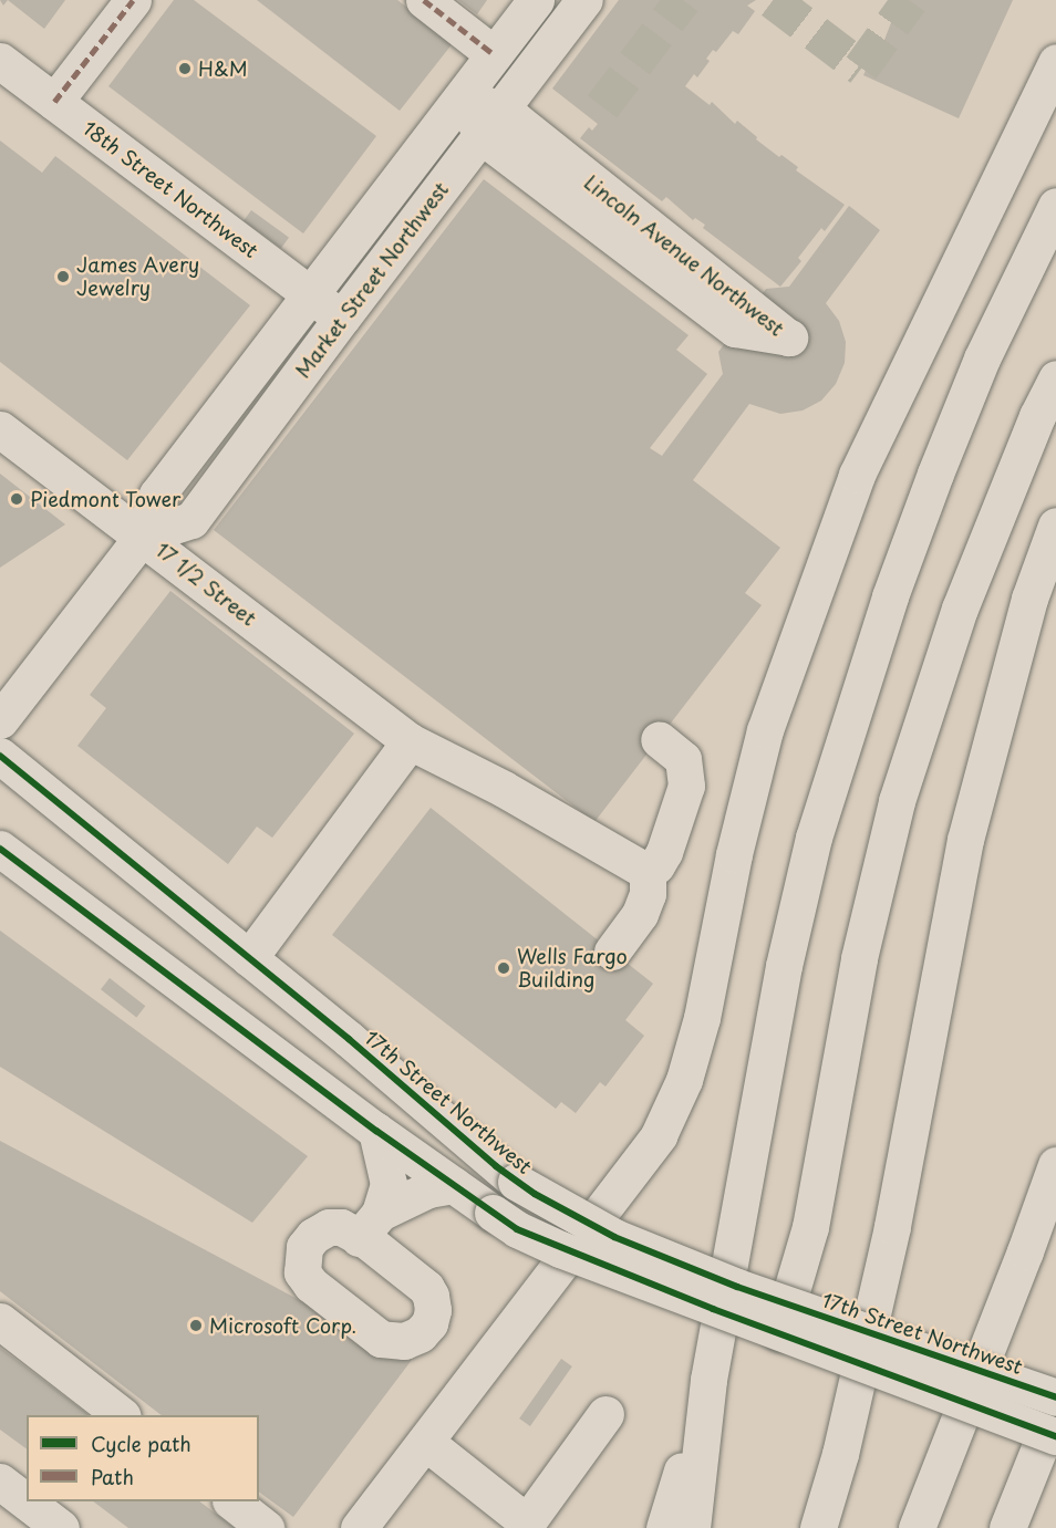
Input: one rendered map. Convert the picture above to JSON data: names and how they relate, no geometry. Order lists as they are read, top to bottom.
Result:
{
  "streets": {
    "main road": [
      "18th Street Northwest",
      "Lincoln Avenue Northwest",
      "Market Street Northwest",
      "17 1/2 Street",
      "17th Street Northwest"
    ]
  },
  "crossings": [
    ["18th Street Northwest", "Market Street Northwest"],
    ["Lincoln Avenue Northwest", "Market Street Northwest"],
    ["Market Street Northwest", "17 1/2 Street"]
  ],
  "places": [
    "H&M",
    "James Avery Jewelry",
    "Piedmont Tower",
    "Wells Fargo Building",
    "Microsoft Corp."
  ],
  "legend": ["Cycle path", "Path"]
}
